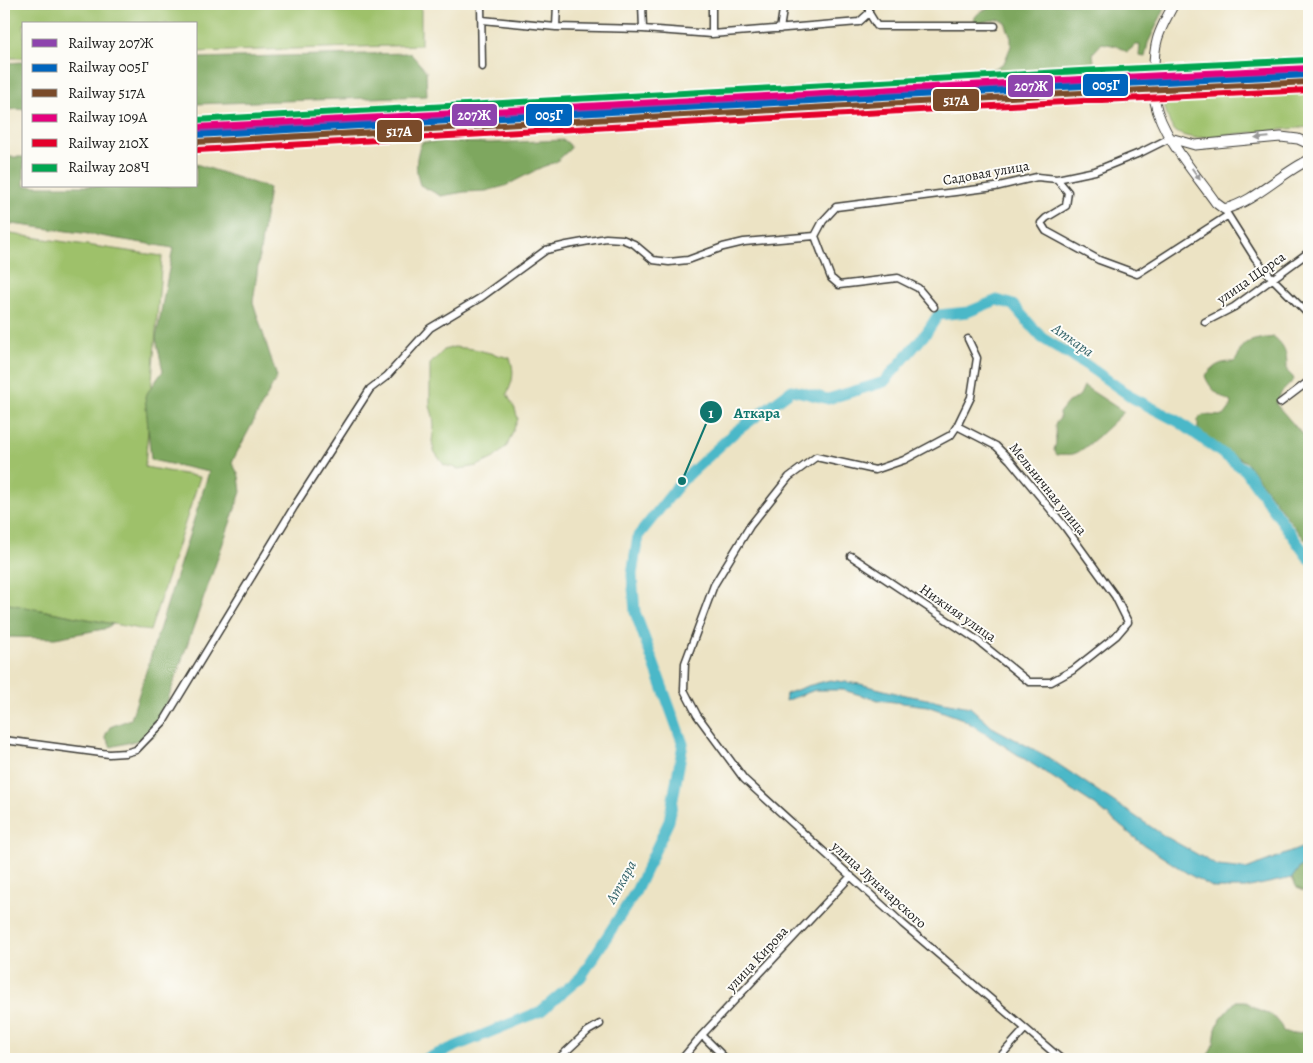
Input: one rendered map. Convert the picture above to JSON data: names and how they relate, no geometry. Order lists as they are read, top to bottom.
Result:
{
  "streets": {
    "street": [
      "Садовая улица",
      "улица Щорса",
      "Мельничная улица",
      "Нижняя улица",
      "улица Луначарского",
      "улица Кирова"
    ]
  },
  "crossings": [
    ["Мельничная улица", "Нижняя улица"],
    ["Мельничная улица", "улица Луначарского"],
    ["улица Луначарского", "улица Кирова"]
  ],
  "water": ["Аткара"],
  "places": ["Аткара"],
  "lines": [
    "rail line 208Ч",
    "rail line 109А",
    "rail line 207Ж",
    "rail line 005Г",
    "rail line 517А",
    "rail line 210Х"
  ],
  "legend": [
    "Railway 207Ж",
    "Railway 005Г",
    "Railway 517А",
    "Railway 109А",
    "Railway 210Х",
    "Railway 208Ч"
  ]
}
